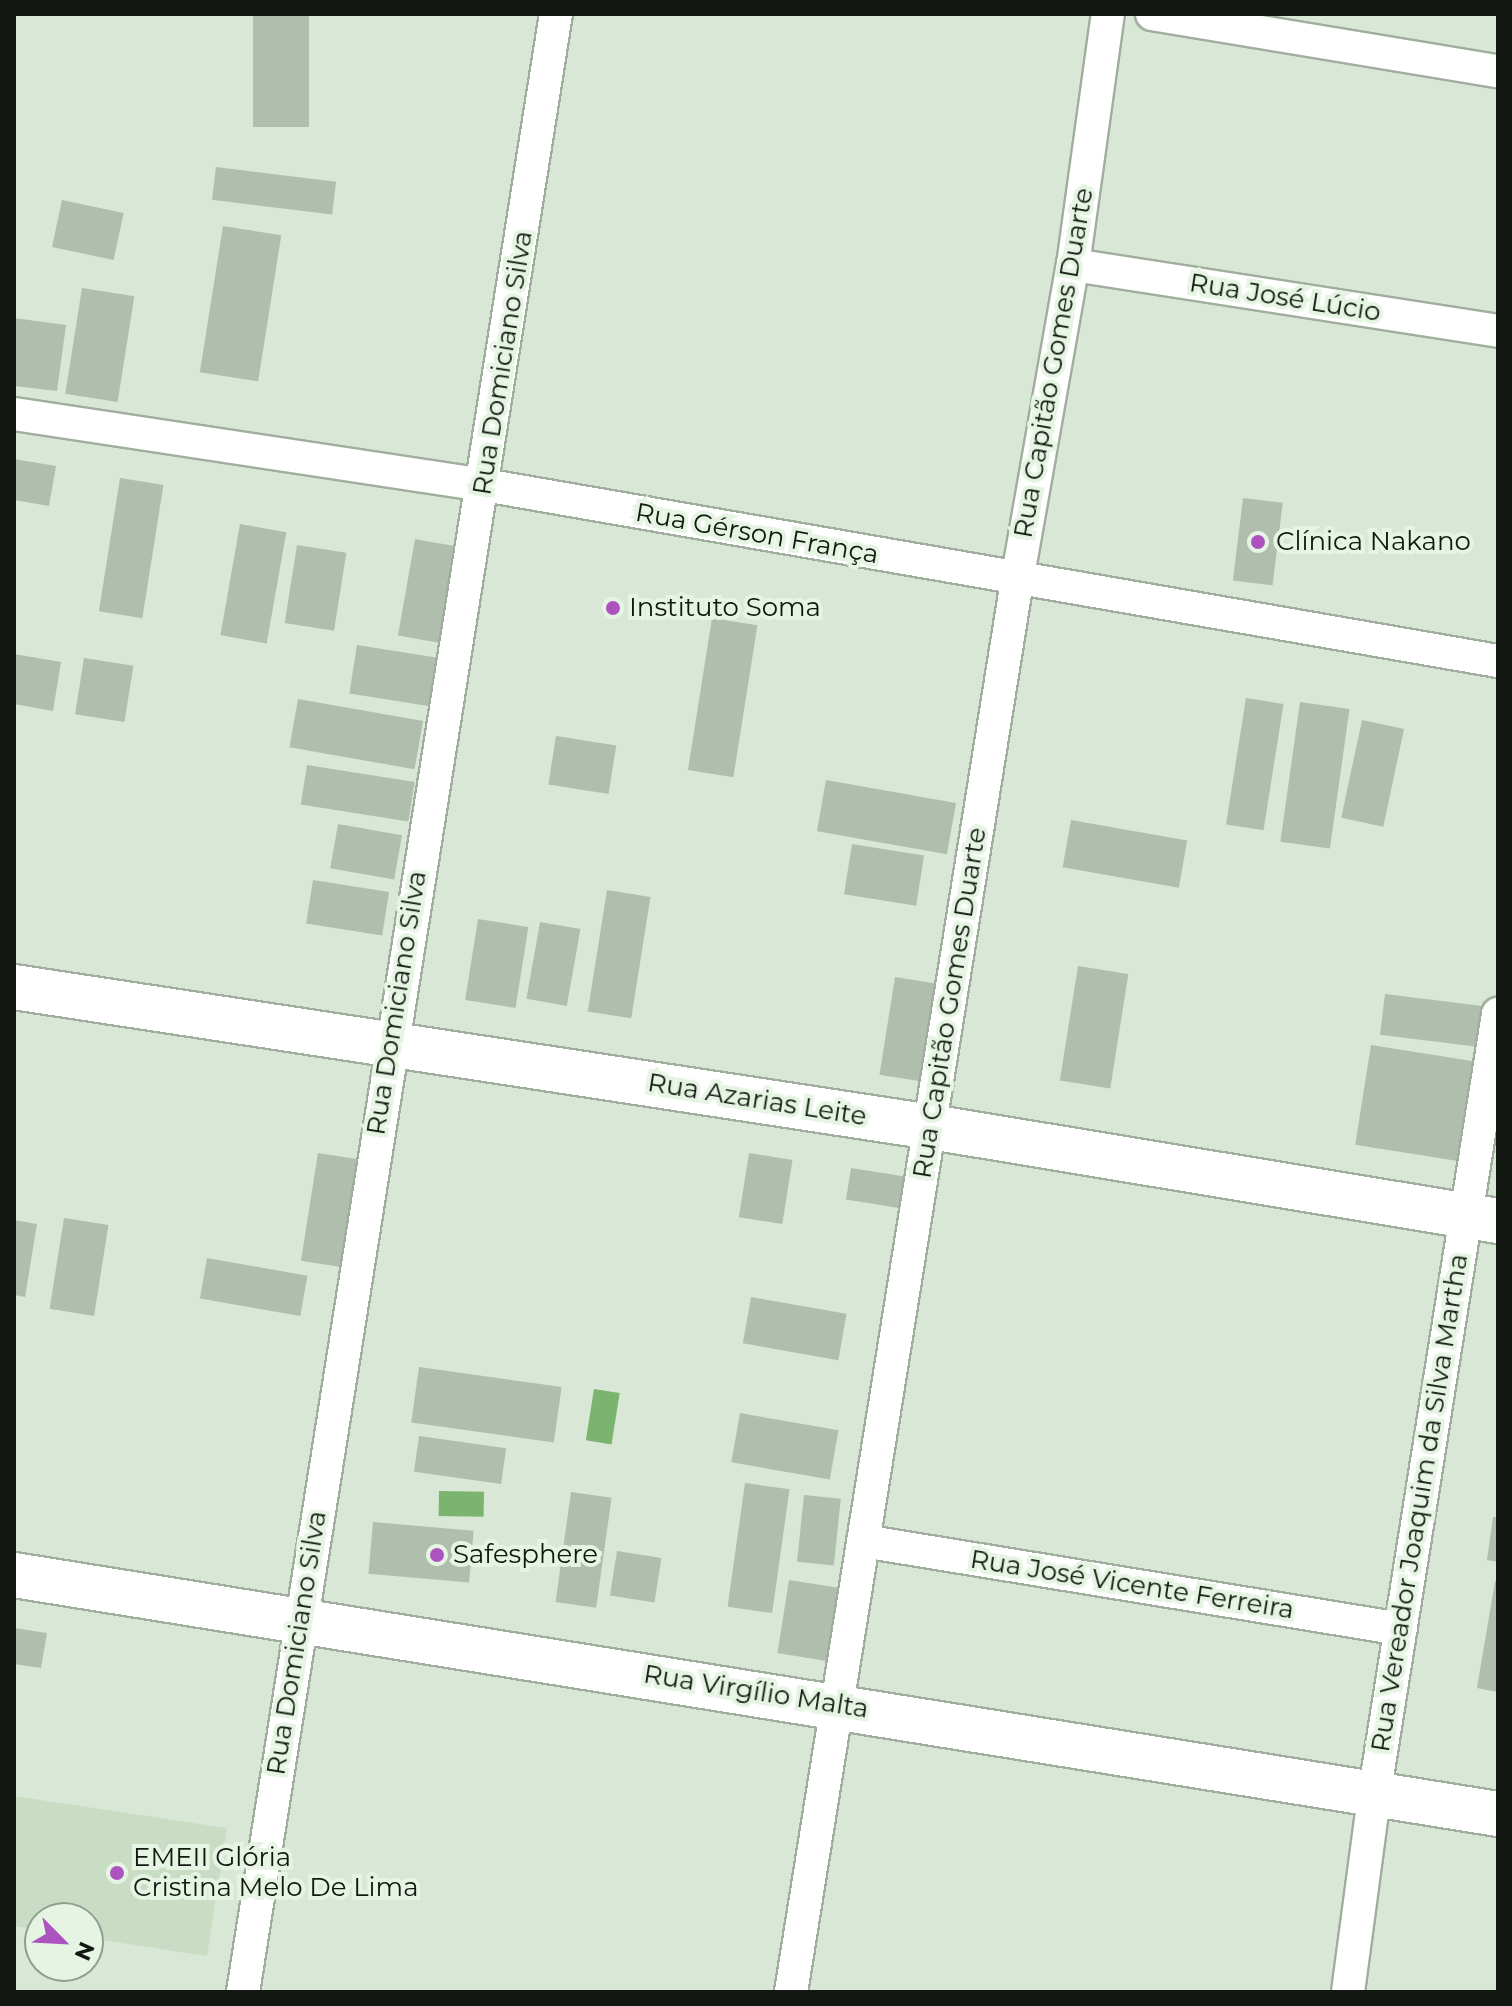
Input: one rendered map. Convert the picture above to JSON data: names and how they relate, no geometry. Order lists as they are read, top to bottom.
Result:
{
  "streets": {
    "street": [
      "Rua José Lúcio",
      "Rua Domiciano Silva",
      "Rua Capitão Gomes Duarte",
      "Rua Gérson França",
      "Rua Azarias Leite",
      "Rua Vereador Joaquim da Silva Martha",
      "Rua José Vicente Ferreira",
      "Rua Virgílio Malta"
    ]
  },
  "crossings": [
    ["Rua José Lúcio", "Rua Capitão Gomes Duarte"],
    ["Rua Domiciano Silva", "Rua Gérson França"],
    ["Rua Domiciano Silva", "Rua Azarias Leite"],
    ["Rua Domiciano Silva", "Rua Virgílio Malta"],
    ["Rua Capitão Gomes Duarte", "Rua Gérson França"],
    ["Rua Capitão Gomes Duarte", "Rua Azarias Leite"],
    ["Rua Capitão Gomes Duarte", "Rua José Vicente Ferreira"],
    ["Rua Capitão Gomes Duarte", "Rua Virgílio Malta"],
    ["Rua Azarias Leite", "Rua Vereador Joaquim da Silva Martha"],
    ["Rua Vereador Joaquim da Silva Martha", "Rua José Vicente Ferreira"],
    ["Rua Vereador Joaquim da Silva Martha", "Rua Virgílio Malta"]
  ],
  "places": [
    "Clínica Nakano",
    "Instituto Soma",
    "Safesphere",
    "EMEII Glória Cristina Melo De Lima"
  ],
  "north": "bottom right"
}
